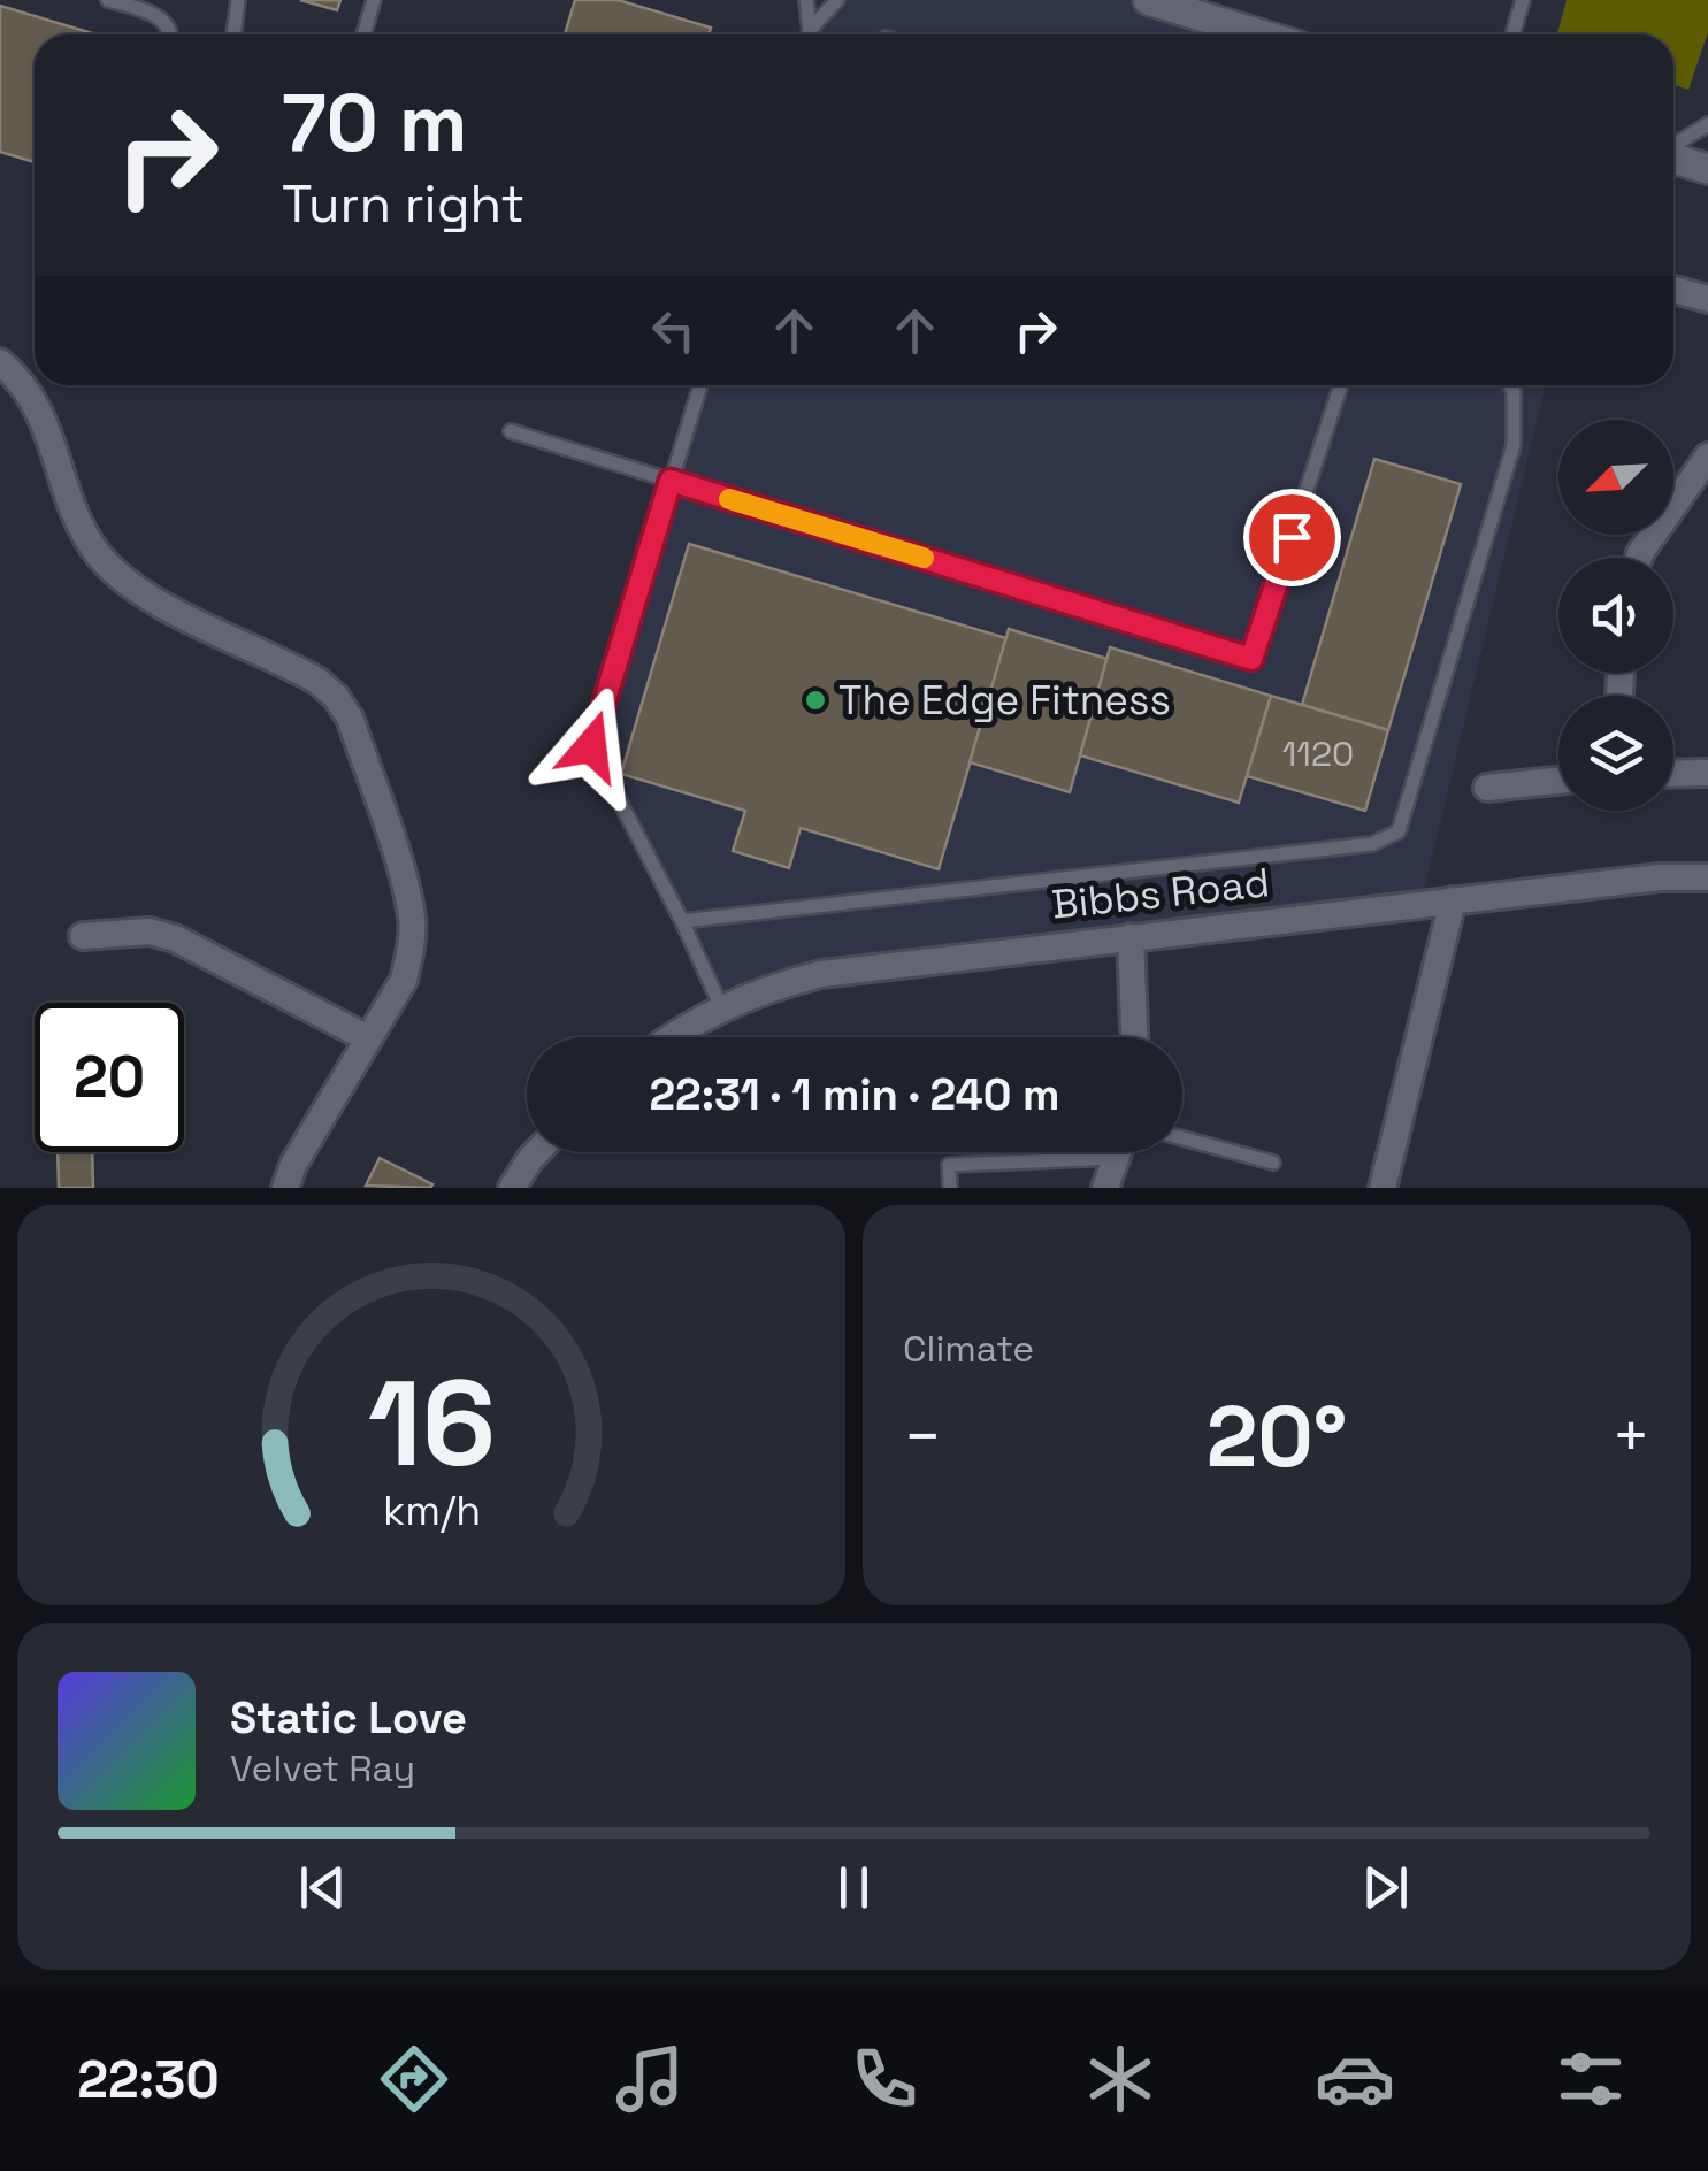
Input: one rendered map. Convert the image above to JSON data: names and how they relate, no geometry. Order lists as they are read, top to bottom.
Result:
{
  "streets": {
    "street": ["Bibbs Road"]
  },
  "places": ["The Edge Fitness"],
  "house_numbers": ["1120"],
  "north": "bottom left",
  "page": {
    "turn": ["70 m", "Turn right"],
    "limit": "20",
    "trip": "22:31 · 1 min · 240 m",
    "tile": "Climate",
    "heat": ["−", "20°", "+"],
    "song": ["Static Love", "Velvet Ray"],
    "tabs": "22:30",
    "gauge": ["16", "km/h"]
  }
}
